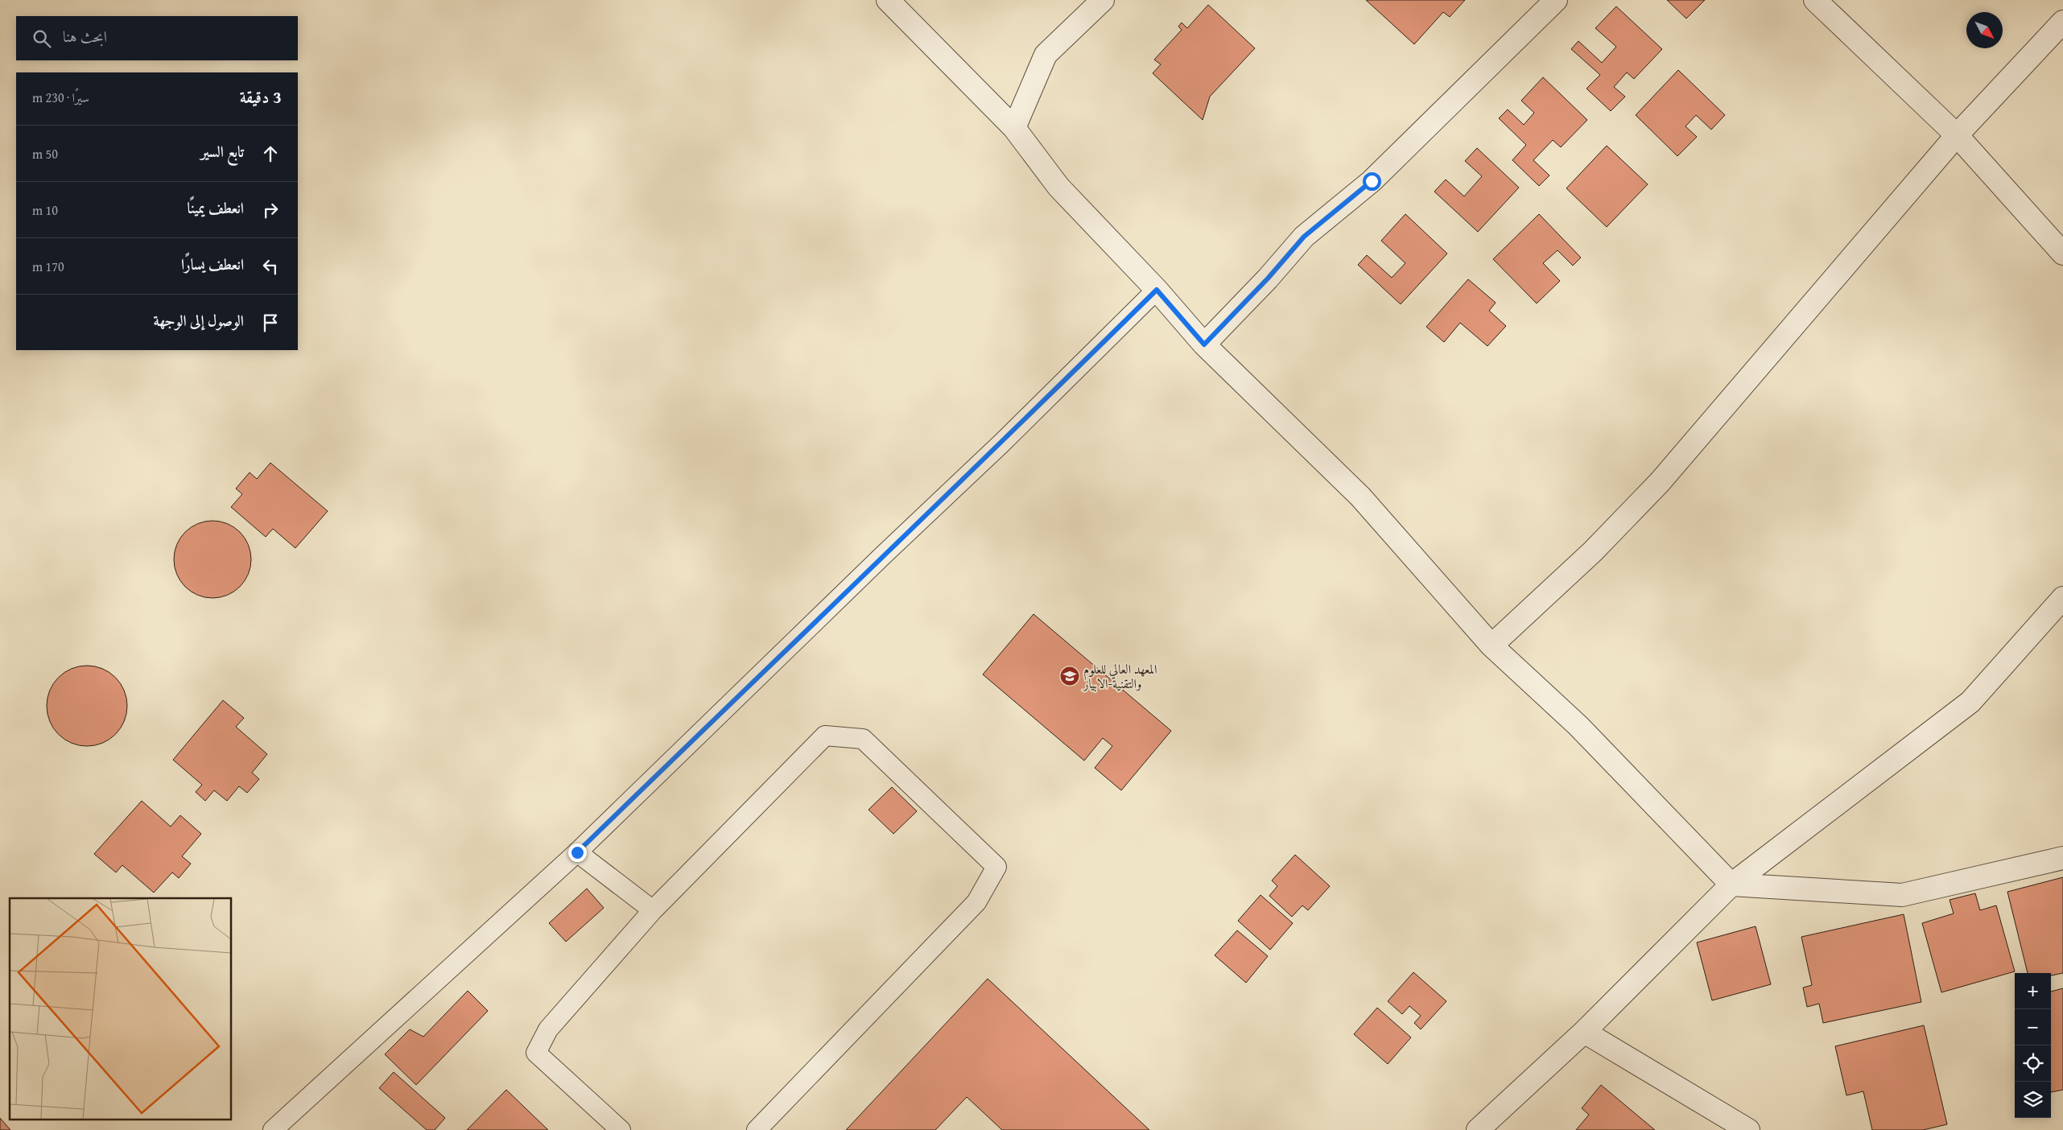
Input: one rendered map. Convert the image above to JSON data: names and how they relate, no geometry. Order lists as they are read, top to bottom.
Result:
{
  "places": {
    "school or university": ["المعهد العالي للعلوم والتقنية-الابيار"]
  },
  "north": "bottom right",
  "page": {
    "search": "ابحث هنا",
    "heading": ["3 دقيقة", "سيرًا · 230 m"],
    "list": [
      ["تابع السير", "50 m"],
      ["انعطف يمينًا", "10 m"],
      ["انعطف يسارًا", "170 m"],
      "الوصول إلى الوجهة"
    ],
    "map_buttons": ["+", "−"]
  }
}
